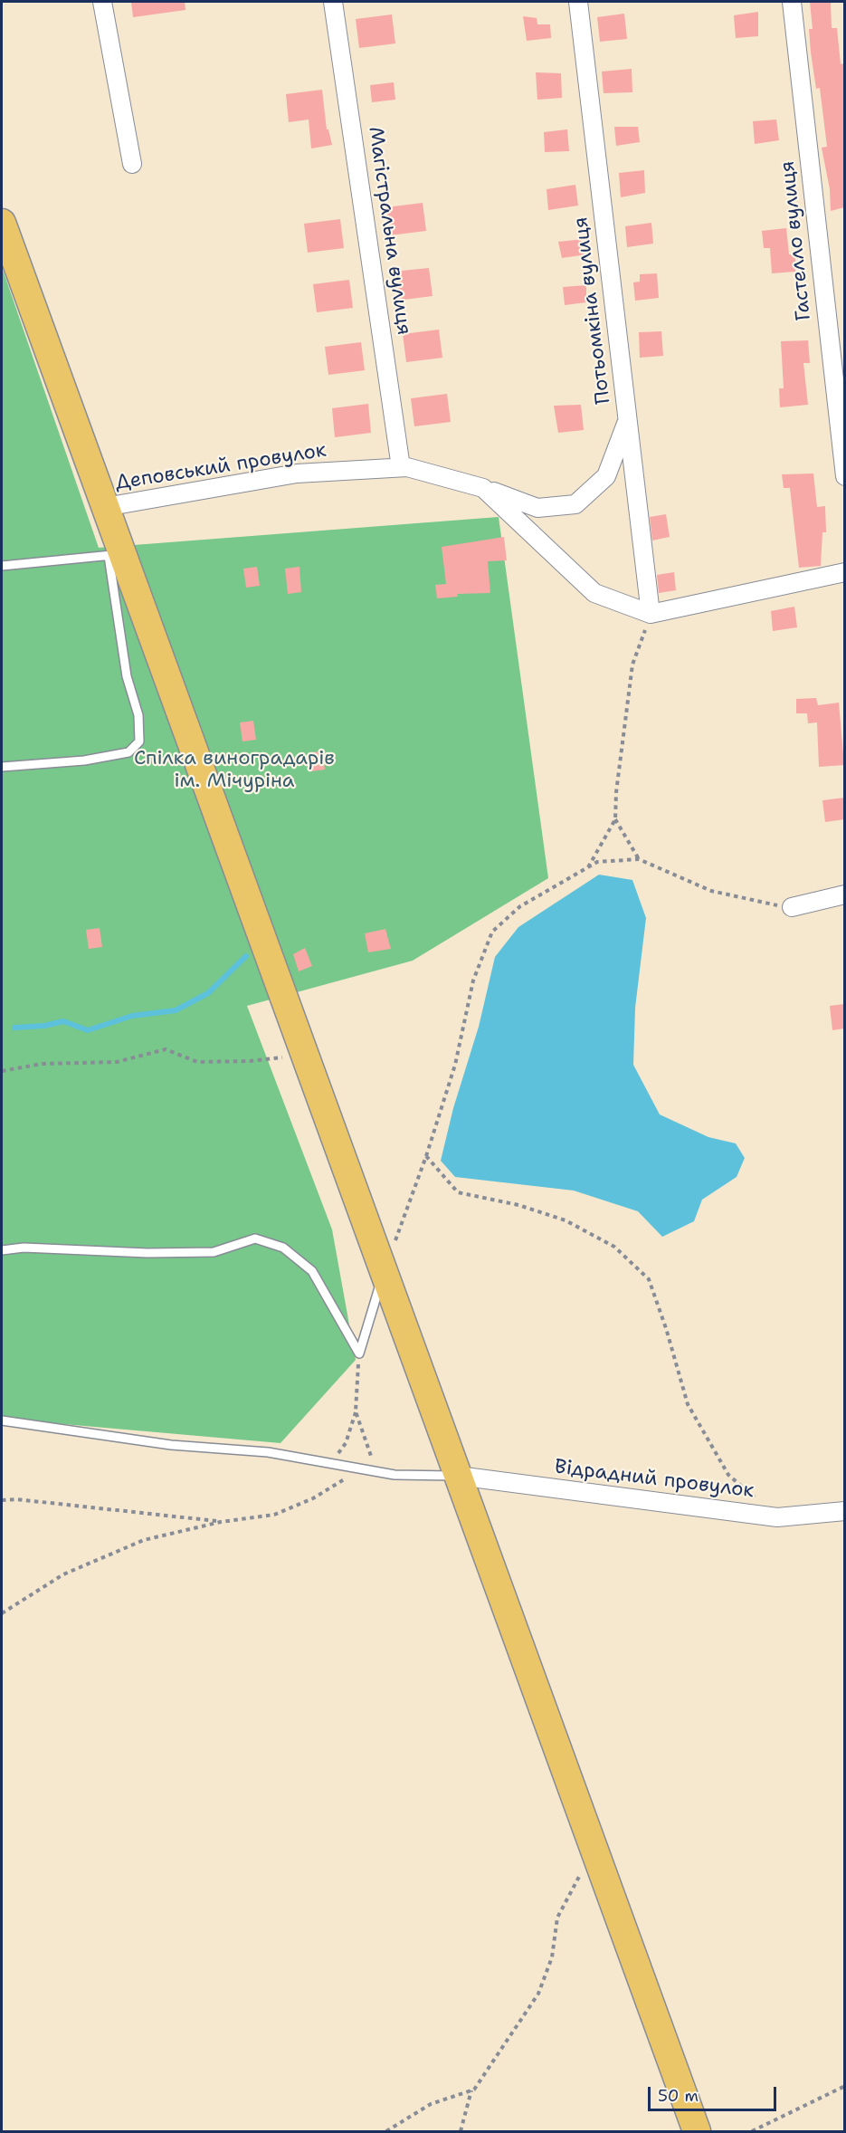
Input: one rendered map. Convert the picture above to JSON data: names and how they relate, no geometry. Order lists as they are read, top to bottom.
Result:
{
  "streets": {
    "street": [
      "Магістральна вулиця",
      "Гастелло вулиця",
      "Потьомкіна вулиця",
      "Деповський провулок",
      "Відрадний провулок"
    ]
  },
  "crossings": [
    ["Магістральна вулиця", "Деповський провулок"],
    ["Потьомкіна вулиця", "Деповський провулок"]
  ],
  "parks": ["Спілка виноградарів ім. Мічуріна"],
  "scale_bar": "50 m"
}
